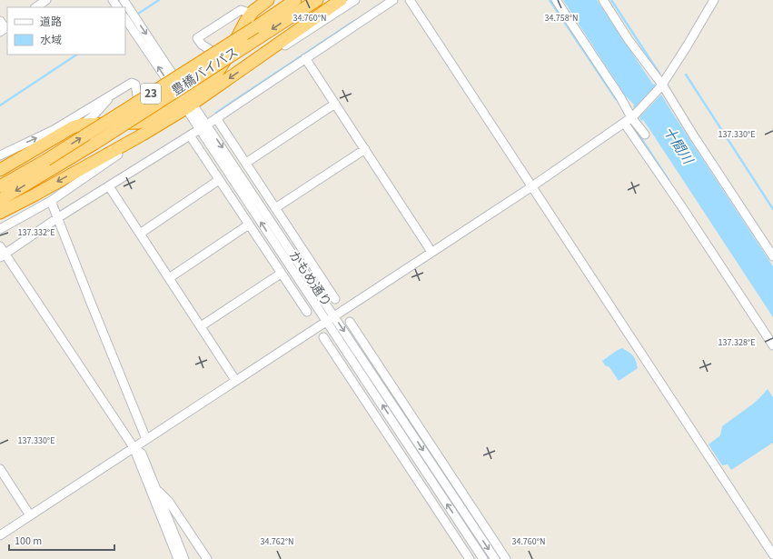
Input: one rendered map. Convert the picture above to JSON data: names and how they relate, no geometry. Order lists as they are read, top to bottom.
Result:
{
  "streets": {
    "highway": ["豊橋バイパス", "23"],
    "street": ["かもめ通り"]
  },
  "crossings": [
    ["23", "かもめ通り"]
  ],
  "water": ["十間川"],
  "legend": ["道路", "水域"],
  "scale_bar": "100 m",
  "coordinates": [
    "34.760°N",
    "34.758°N",
    "137.330°E",
    "137.332°E",
    "137.328°E",
    "34.762°N"
  ]
}
